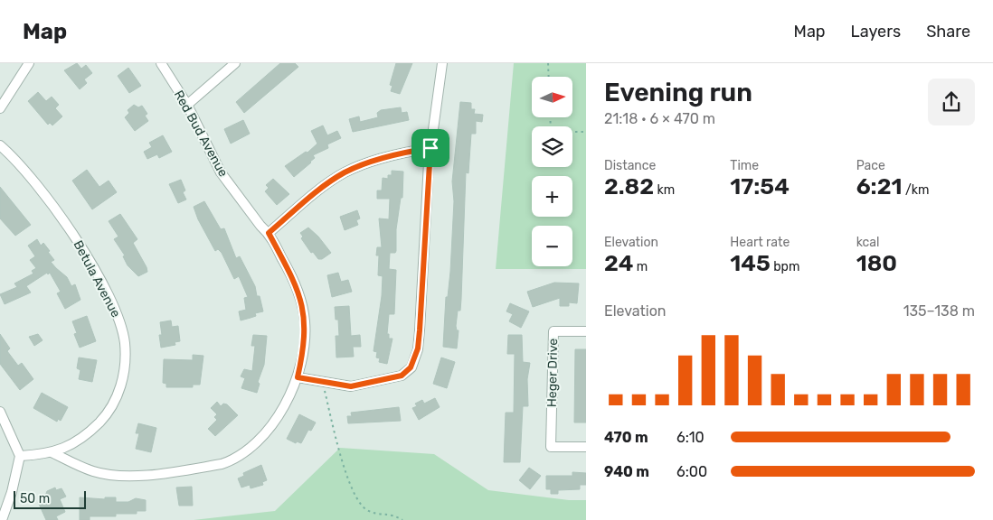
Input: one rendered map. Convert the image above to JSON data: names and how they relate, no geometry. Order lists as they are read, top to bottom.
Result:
{
  "streets": {
    "street": ["Red Bud Avenue", "Betula Avenue", "Heger Drive"]
  },
  "crossings": [
    ["Red Bud Avenue", "Betula Avenue"]
  ],
  "scale_bar": "50 m",
  "north": "right",
  "page": {
    "header": "Map",
    "nav": ["Map", "Layers", "Share"],
    "heading": ["Evening run", "21:18 · 6 × 470 m"],
    "map_buttons": ["+", "−"],
    "stats": [
      ["Distance", "2.82 km"],
      ["Time", "17:54"],
      ["Pace", "6:21 /km"],
      ["Elevation", "24 m"],
      ["Heart rate", "145 bpm"],
      ["kcal", "180"]
    ],
    "chart": ["Elevation", "135–138 m"],
    "list": [
      {
        "name": "470 m",
        "note": "6:10"
      },
      {
        "name": "940 m",
        "note": "6:00"
      }
    ],
    "scale": "50 m"
  }
}
